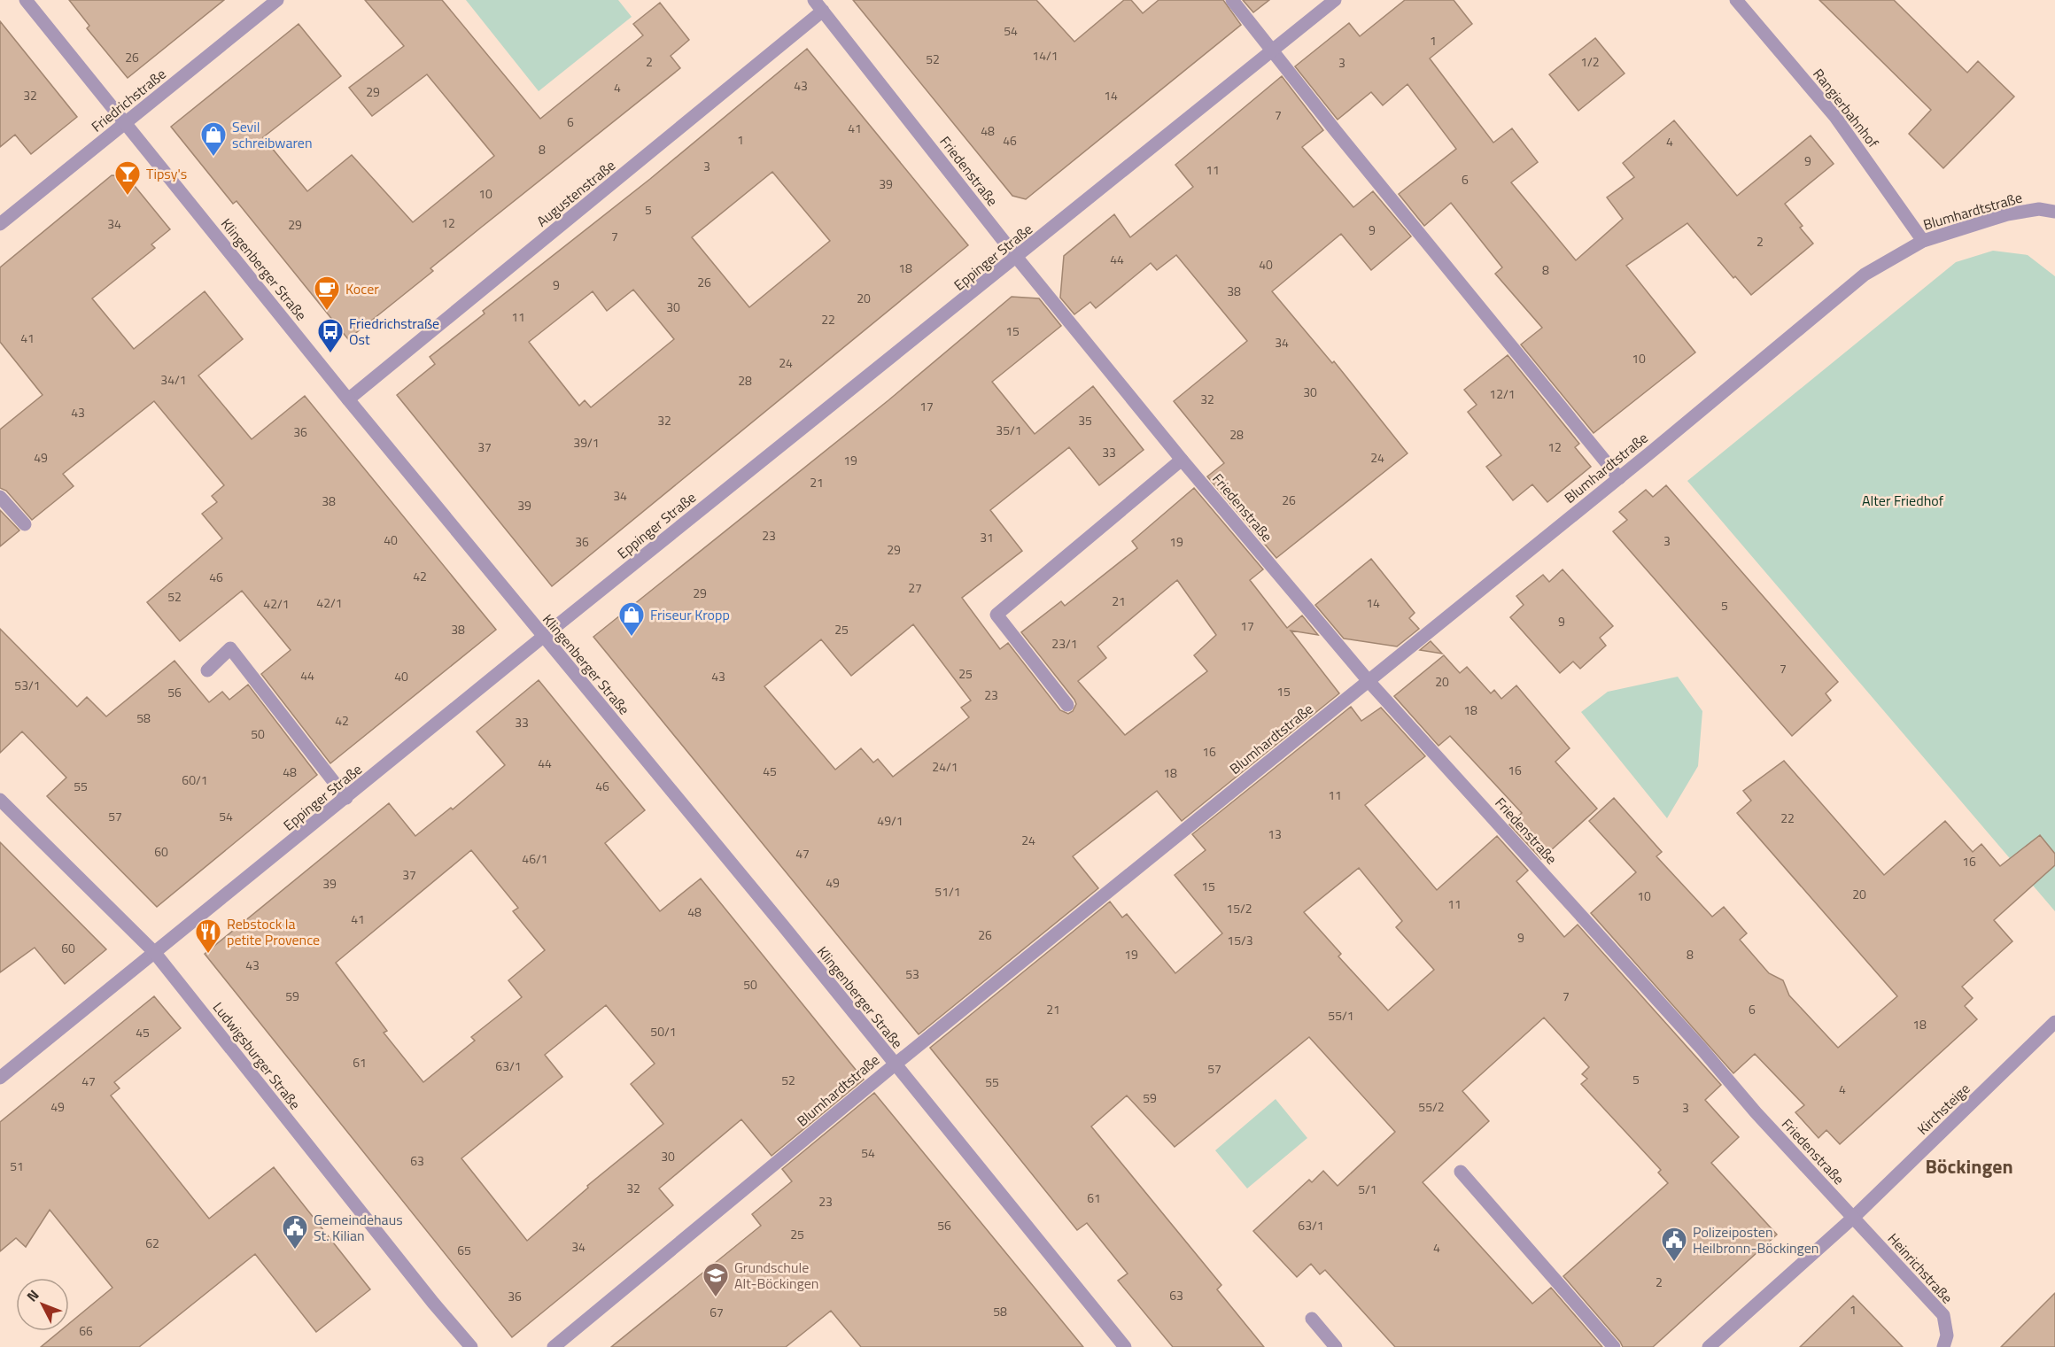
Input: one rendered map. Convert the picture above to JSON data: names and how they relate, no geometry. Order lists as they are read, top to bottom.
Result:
{
  "streets": {
    "street": [
      "Friedrichstraße",
      "Rangierbahnhof",
      "Friedenstraße",
      "Augustenstraße",
      "Blumhardtstraße",
      "Eppinger Straße",
      "Klingenberger Straße",
      "Ludwigsburger Straße",
      "Kirchsteige",
      "Heinrichstraße"
    ]
  },
  "crossings": [
    ["Friedrichstraße", "Klingenberger Straße"],
    ["Rangierbahnhof", "Blumhardtstraße"],
    ["Friedenstraße", "Augustenstraße"],
    ["Friedenstraße", "Blumhardtstraße"],
    ["Friedenstraße", "Eppinger Straße"],
    ["Friedenstraße", "Kirchsteige"],
    ["Friedenstraße", "Heinrichstraße"],
    ["Augustenstraße", "Klingenberger Straße"],
    ["Blumhardtstraße", "Klingenberger Straße"],
    ["Eppinger Straße", "Klingenberger Straße"],
    ["Eppinger Straße", "Ludwigsburger Straße"],
    ["Kirchsteige", "Heinrichstraße"]
  ],
  "districts": ["Böckingen"],
  "parks": ["Alter Friedhof"],
  "places": {
    "shop": ["Sevil schreibwaren", "Friseur Kropp"],
    "bar": ["Tipsy's"],
    "cafe": ["Kocer"],
    "bus stop": ["Friedrichstraße Ost"],
    "restaurant": ["Rebstock la petite Provence"],
    "public building": ["Gemeindehaus St. Kilian", "Polizeiposten Heilbronn-Böckingen"],
    "school or university": ["Grundschule Alt-Böckingen"]
  },
  "house_numbers": [
    "54",
    "1",
    "14/1",
    "26",
    "52",
    "2",
    "1/2",
    "3",
    "43",
    "4",
    "29",
    "32",
    "14",
    "7",
    "6",
    "41",
    "48",
    "1",
    "46",
    "4",
    "8",
    "9",
    "3",
    "11",
    "6",
    "39",
    "10",
    "5",
    "12",
    "34",
    "29",
    "9",
    "7",
    "2",
    "44",
    "40",
    "18",
    "8",
    "26",
    "9",
    "38",
    "20",
    "30",
    "11",
    "22",
    "15",
    "41",
    "34",
    "10",
    "24",
    "34/1",
    "28",
    "30",
    "12/1",
    "32",
    "17",
    "43",
    "32",
    "35",
    "35/1",
    "36",
    "28",
    "39/1",
    "37",
    "12",
    "33",
    "49",
    "24",
    "19",
    "21",
    "34",
    "26",
    "38",
    "39",
    "23",
    "31",
    "40",
    "3",
    "36",
    "19",
    "29",
    "42",
    "46",
    "27",
    "29",
    "52",
    "21",
    "42/1",
    "14",
    "42/1",
    "5",
    "9",
    "17",
    "38",
    "25",
    "23/1",
    "7",
    "25",
    "44",
    "40",
    "43",
    "20",
    "53/1",
    "15",
    "56",
    "23",
    "18",
    "58",
    "42",
    "33",
    "50",
    "16",
    "44",
    "24/1",
    "16",
    "45",
    "48",
    "18",
    "60/1",
    "55",
    "46",
    "11",
    "57",
    "54",
    "22",
    "49/1",
    "13",
    "24",
    "60",
    "47",
    "46/1",
    "16",
    "37",
    "49",
    "39",
    "15",
    "51/1",
    "20",
    "10",
    "11",
    "15/2",
    "48",
    "41",
    "26",
    "9",
    "15/3",
    "60",
    "19",
    "8",
    "43",
    "53",
    "50",
    "59",
    "7",
    "21",
    "6",
    "55/1",
    "18",
    "50/1",
    "45",
    "61",
    "63/1",
    "57",
    "5",
    "52",
    "47",
    "55",
    "4",
    "59",
    "49",
    "55/2",
    "3",
    "54",
    "30",
    "63",
    "51",
    "32",
    "5/1",
    "61",
    "23",
    "56",
    "63/1",
    "25",
    "62",
    "34",
    "4",
    "65",
    "2",
    "63",
    "36",
    "1",
    "58",
    "67",
    "66"
  ],
  "north": "top left"
}
